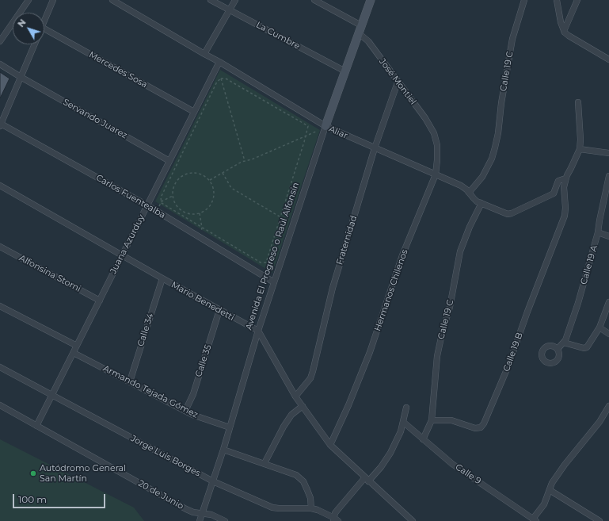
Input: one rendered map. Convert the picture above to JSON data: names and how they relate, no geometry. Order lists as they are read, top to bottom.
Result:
{
  "streets": {
    "street": [
      "La Cumbre",
      "Mercedes Sosa",
      "Calle 19 C",
      "José Montiel",
      "Servando Juarez",
      "Aliar",
      "Carlos Fuentealba",
      "Fraternidad",
      "Juana Azurduy",
      "Avenida El Progreso o Raúl Alfonsín",
      "Calle 19 A",
      "Alfonsina Storni",
      "Hermanos Chilenos",
      "Mario Benedetti",
      "Calle 34",
      "Calle 19 B",
      "Calle 35",
      "Armando Tejada Gómez",
      "Jorge Luis Borges",
      "Calle 9",
      "20 de Junio"
    ]
  },
  "crossings": [
    ["La Cumbre", "Avenida El Progreso o Raúl Alfonsín"],
    ["Mercedes Sosa", "Juana Azurduy"],
    ["Calle 19 C", "Aliar"],
    ["Calle 19 C", "Calle 19 B"],
    ["Calle 19 C", "Calle 9"],
    ["José Montiel", "Fraternidad"],
    ["José Montiel", "Avenida El Progreso o Raúl Alfonsín"],
    ["José Montiel", "Hermanos Chilenos"],
    ["Servando Juarez", "Juana Azurduy"],
    ["Aliar", "Fraternidad"],
    ["Aliar", "Juana Azurduy"],
    ["Aliar", "Avenida El Progreso o Raúl Alfonsín"],
    ["Aliar", "Hermanos Chilenos"],
    ["Aliar", "Calle 19 B"],
    ["Carlos Fuentealba", "Juana Azurduy"],
    ["Carlos Fuentealba", "Avenida El Progreso o Raúl Alfonsín"],
    ["Juana Azurduy", "Alfonsina Storni"],
    ["Juana Azurduy", "Mario Benedetti"],
    ["Juana Azurduy", "Armando Tejada Gómez"],
    ["Juana Azurduy", "Jorge Luis Borges"],
    ["Juana Azurduy", "20 de Junio"],
    ["Avenida El Progreso o Raúl Alfonsín", "Mario Benedetti"],
    ["Avenida El Progreso o Raúl Alfonsín", "Armando Tejada Gómez"],
    ["Avenida El Progreso o Raúl Alfonsín", "Jorge Luis Borges"],
    ["Avenida El Progreso o Raúl Alfonsín", "20 de Junio"],
    ["Mario Benedetti", "Calle 34"],
    ["Mario Benedetti", "Calle 35"],
    ["Calle 34", "Armando Tejada Gómez"],
    ["Calle 35", "Armando Tejada Gómez"]
  ],
  "places": ["Autódromo General San Martín"],
  "scale_bar": "100 m",
  "north": "top left"
}
